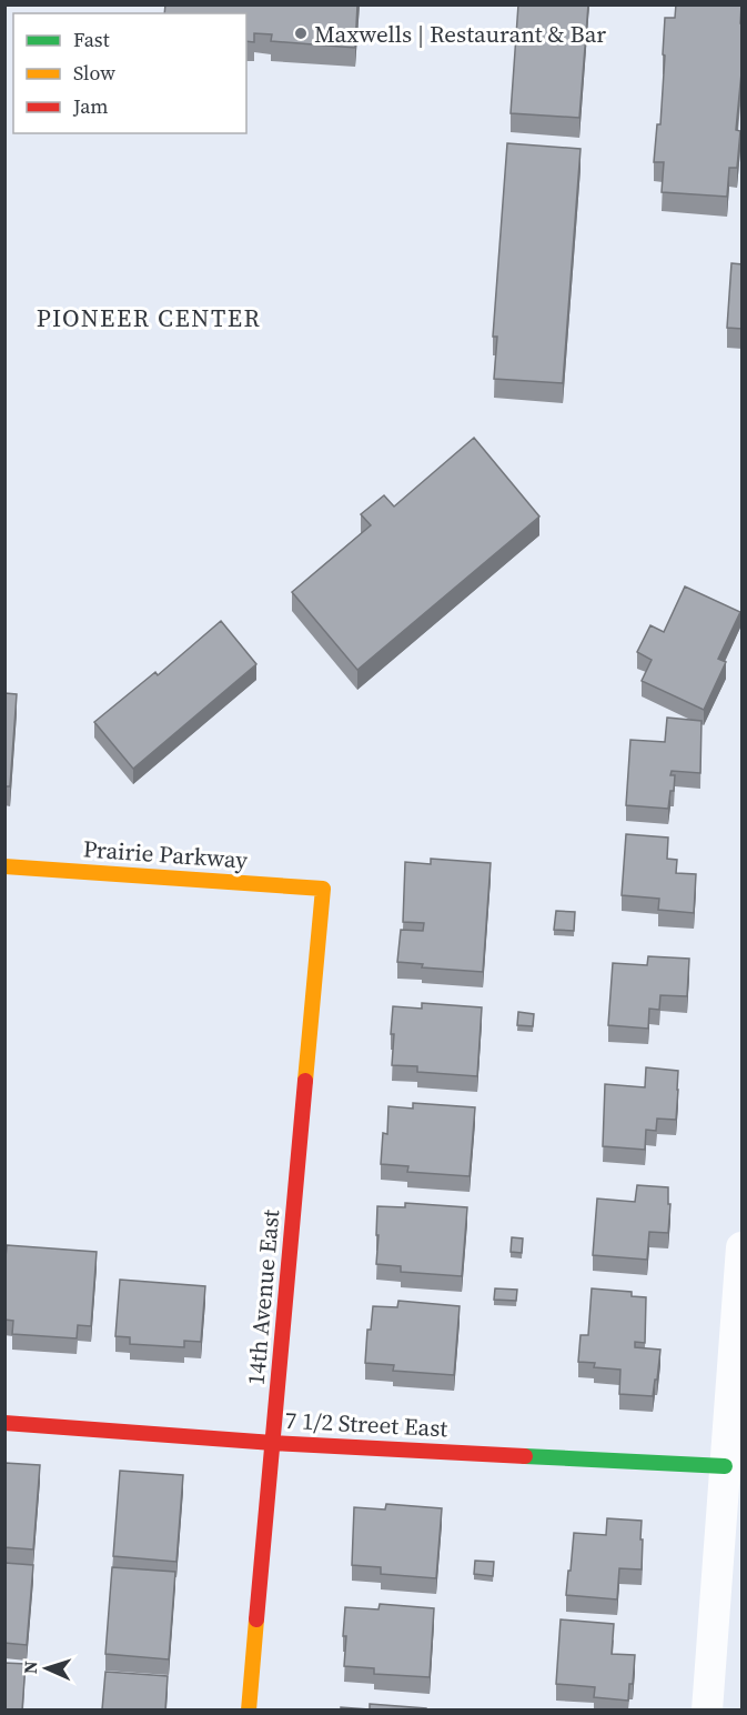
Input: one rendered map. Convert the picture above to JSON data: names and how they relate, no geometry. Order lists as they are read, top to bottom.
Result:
{
  "streets": {
    "street": ["Prairie Parkway", "14th Avenue East", "7 1/2 Street East"]
  },
  "crossings": [
    ["Prairie Parkway", "14th Avenue East"],
    ["14th Avenue East", "7 1/2 Street East"]
  ],
  "districts": ["PIONEER CENTER"],
  "places": ["Maxwells | Restaurant & Bar"],
  "legend": ["Fast", "Slow", "Jam"],
  "north": "left"
}
